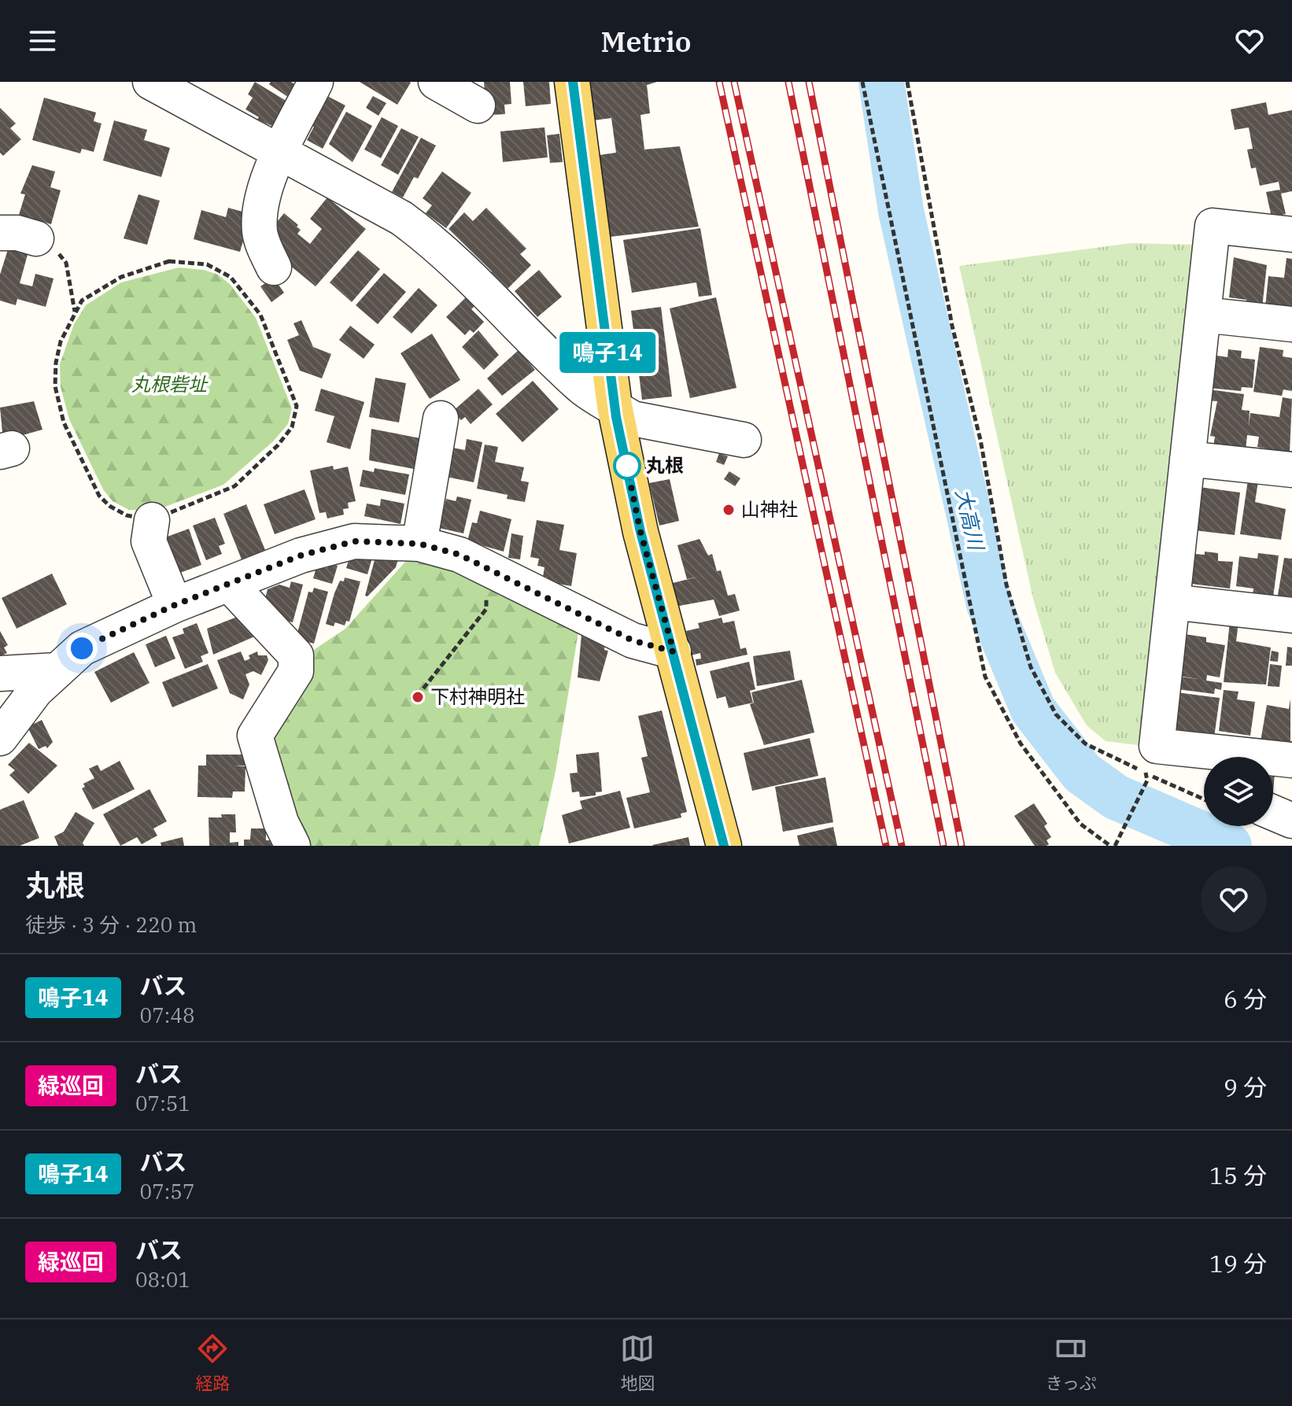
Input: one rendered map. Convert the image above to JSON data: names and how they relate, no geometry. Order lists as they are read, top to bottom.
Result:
{
  "water": ["大高川"],
  "parks": ["丸根砦址"],
  "places": ["丸根", "山神社", "下村神明社"],
  "lines": ["bus line 鳴子14"],
  "page": {
    "header": "Metrio",
    "on_map": "鳴子14",
    "heading": ["丸根", "徒歩 · 3 分 · 220 m"],
    "list": [
      {
        "mark": "鳴子14",
        "name": "バス",
        "note": "07:48",
        "value": "6 分"
      },
      {
        "mark": "緑巡回",
        "name": "バス",
        "note": "07:51",
        "value": "9 分"
      },
      {
        "mark": "鳴子14",
        "name": "バス",
        "note": "07:57",
        "value": "15 分"
      },
      {
        "mark": "緑巡回",
        "name": "バス",
        "note": "08:01",
        "value": "19 分"
      }
    ],
    "tabs": ["経路", "地図", "きっぷ"]
  }
}
